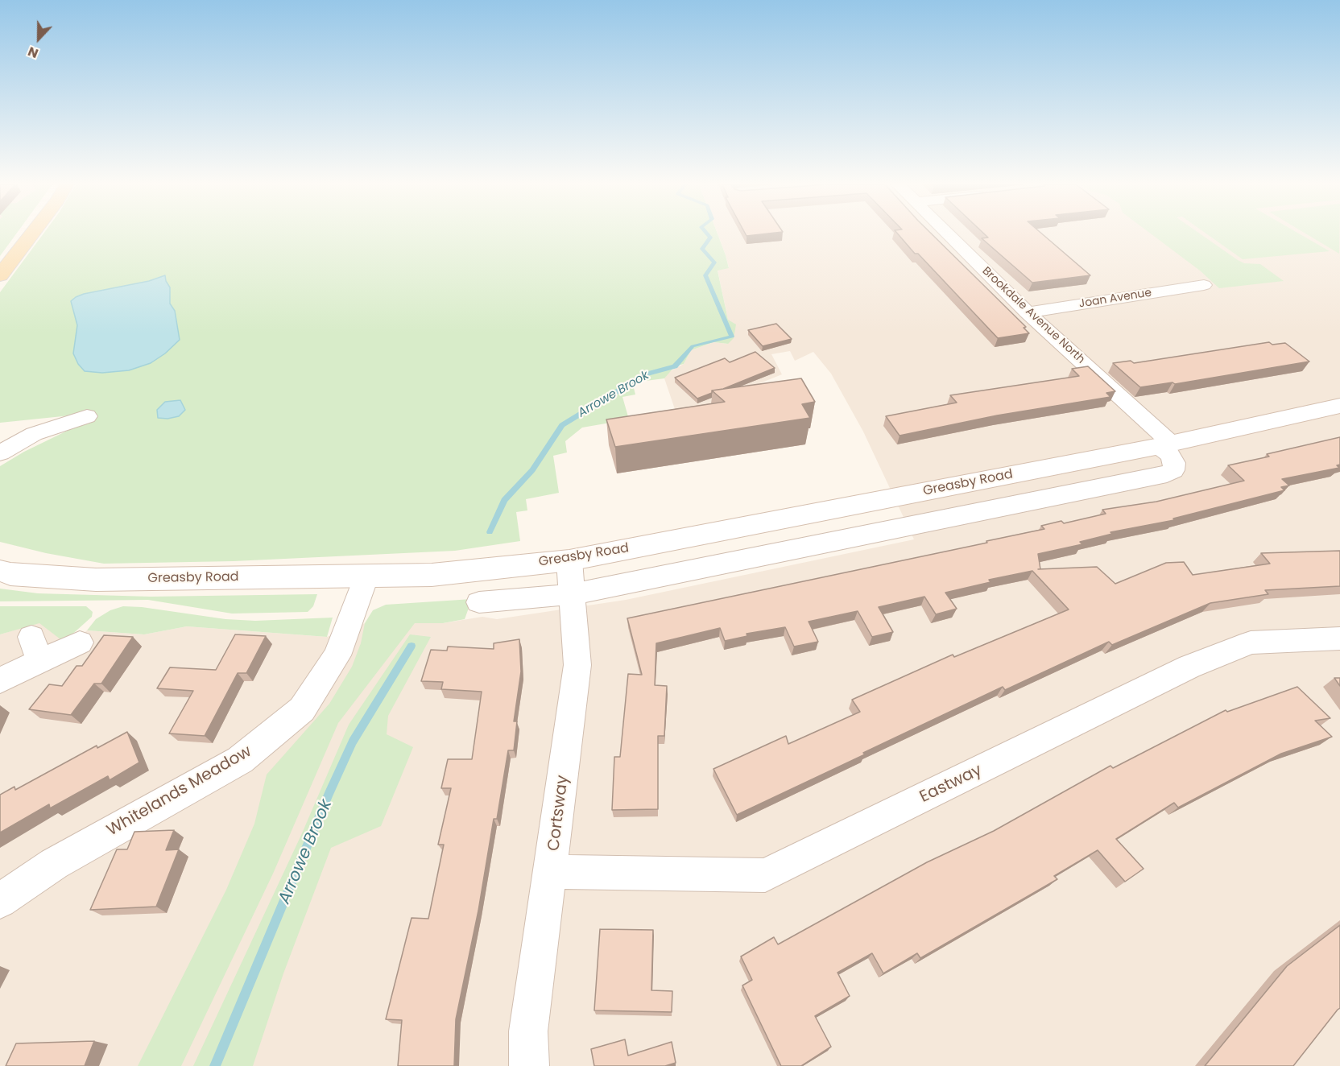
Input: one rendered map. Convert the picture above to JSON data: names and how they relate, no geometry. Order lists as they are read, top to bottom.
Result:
{
  "streets": {
    "main road": ["Greasby Road"],
    "street": [
      "Joan Avenue",
      "Brookdale Avenue North",
      "Eastway",
      "Whitelands Meadow",
      "Cortsway"
    ]
  },
  "crossings": [
    ["Joan Avenue", "Brookdale Avenue North"],
    ["Brookdale Avenue North", "Greasby Road"],
    ["Greasby Road", "Whitelands Meadow"],
    ["Greasby Road", "Cortsway"],
    ["Eastway", "Cortsway"]
  ],
  "water": ["Arrowe Brook"],
  "north": "bottom"
}
